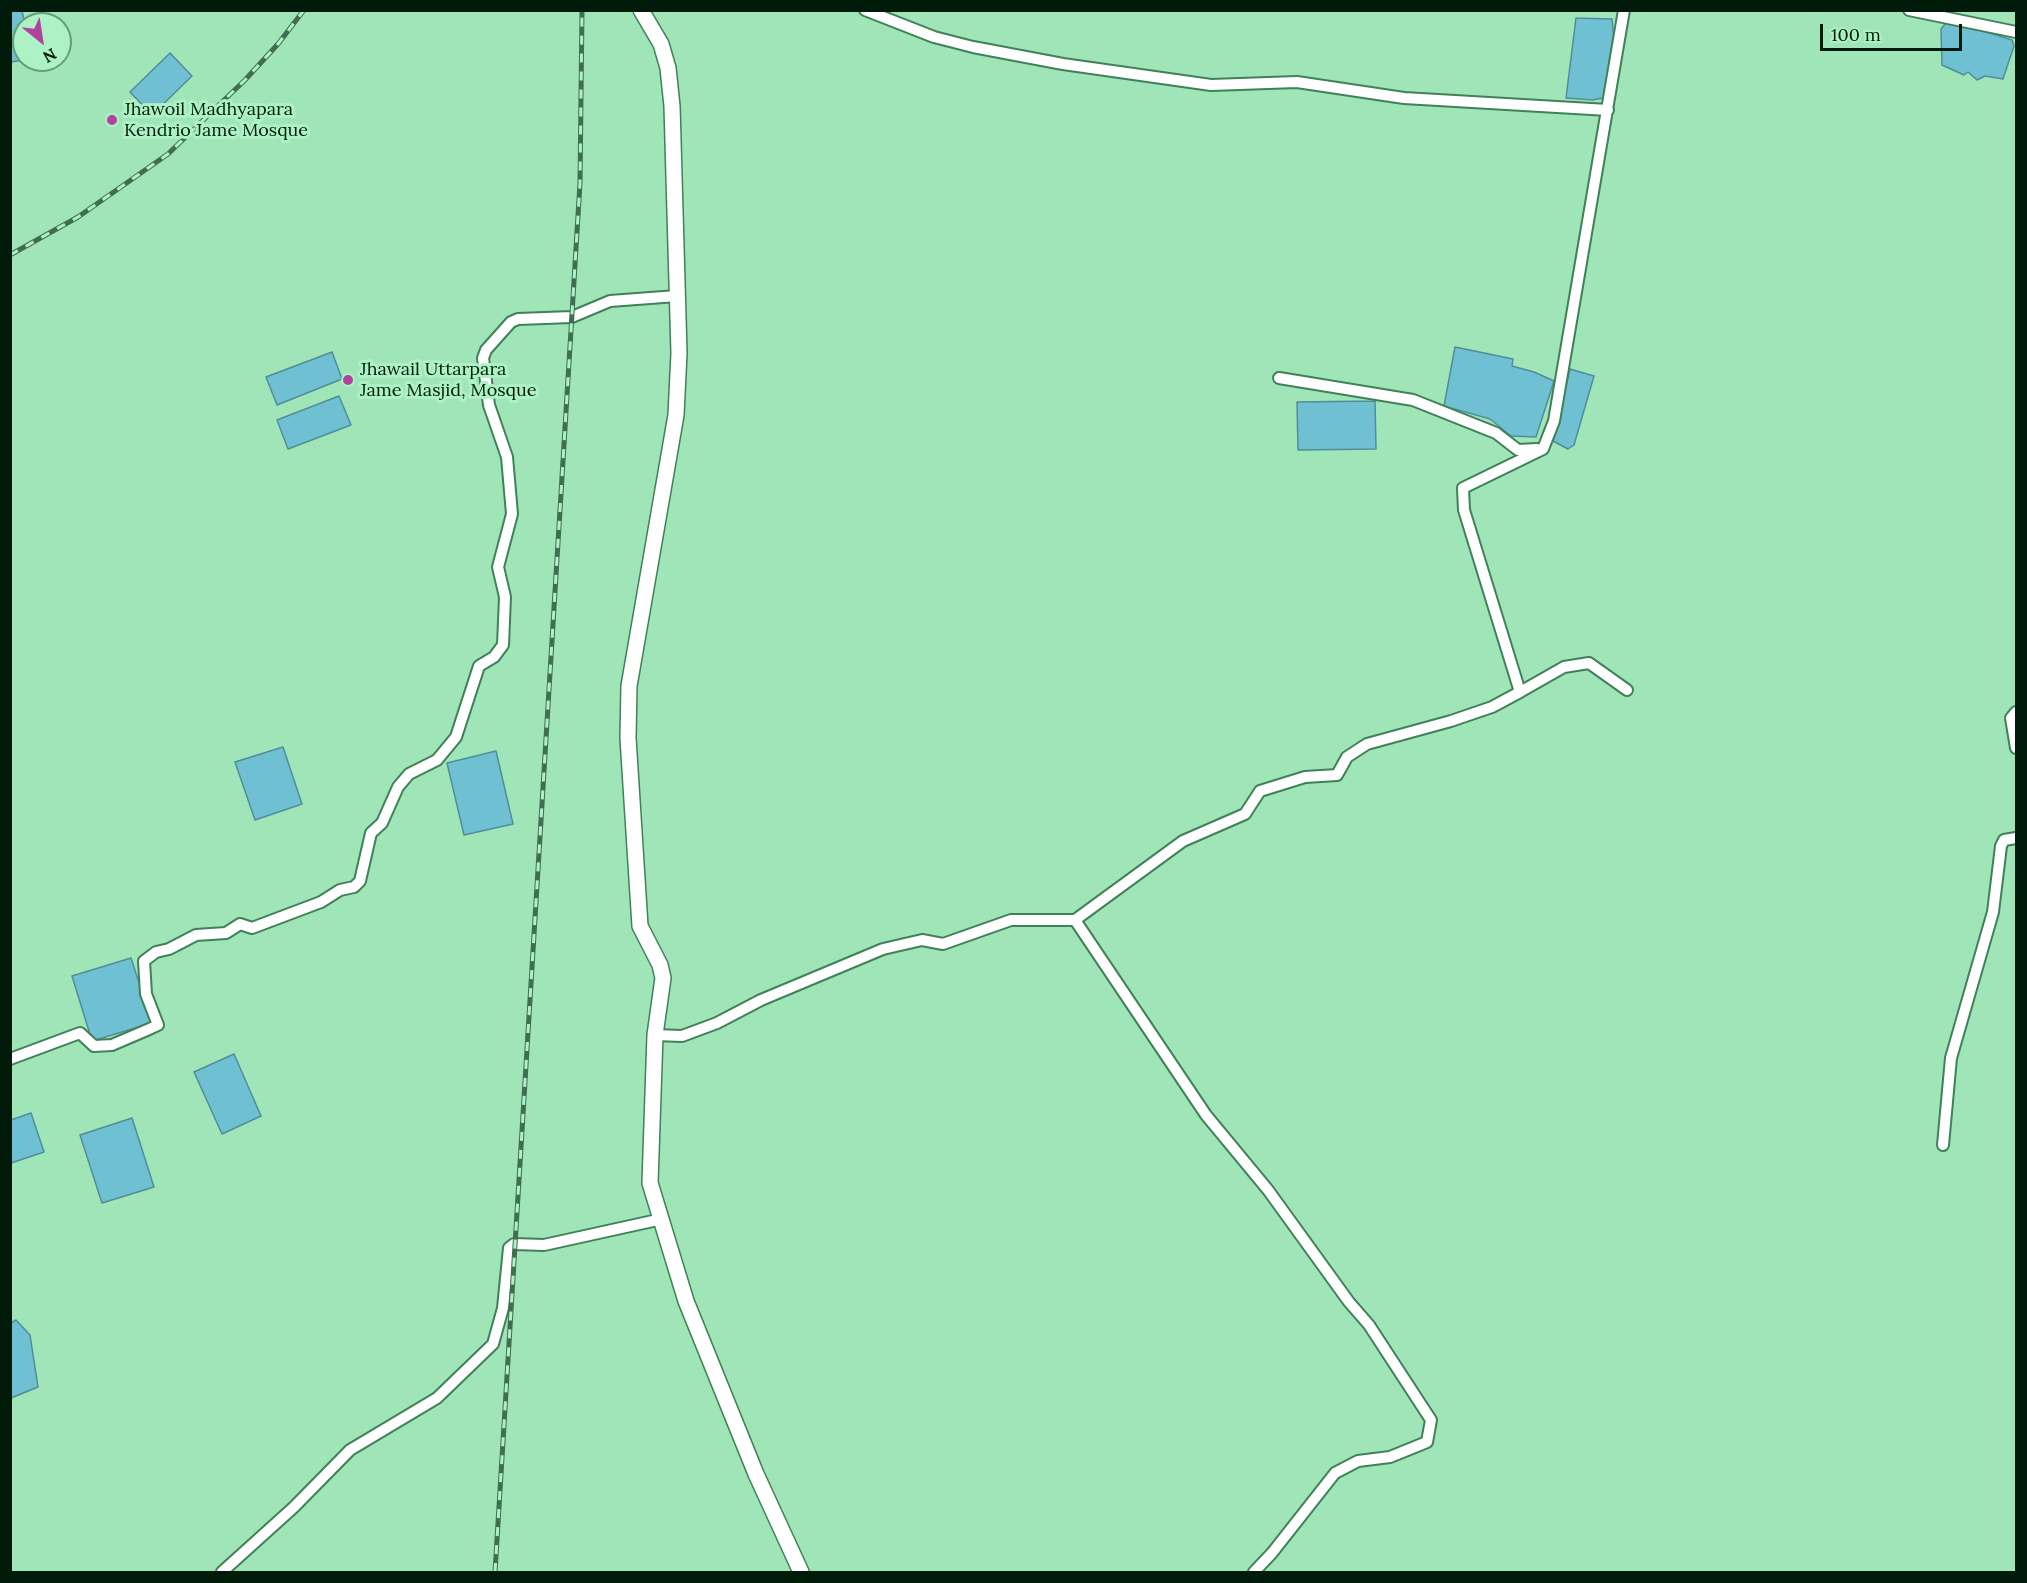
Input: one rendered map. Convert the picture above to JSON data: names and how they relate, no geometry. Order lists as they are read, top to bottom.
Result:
{
  "places": ["Jhawoil Madhyapara Kendrio Jame Mosque", "Jhawail Uttarpara Jame Masjid, Mosque"],
  "scale_bar": "100 m",
  "north": "bottom right"
}
